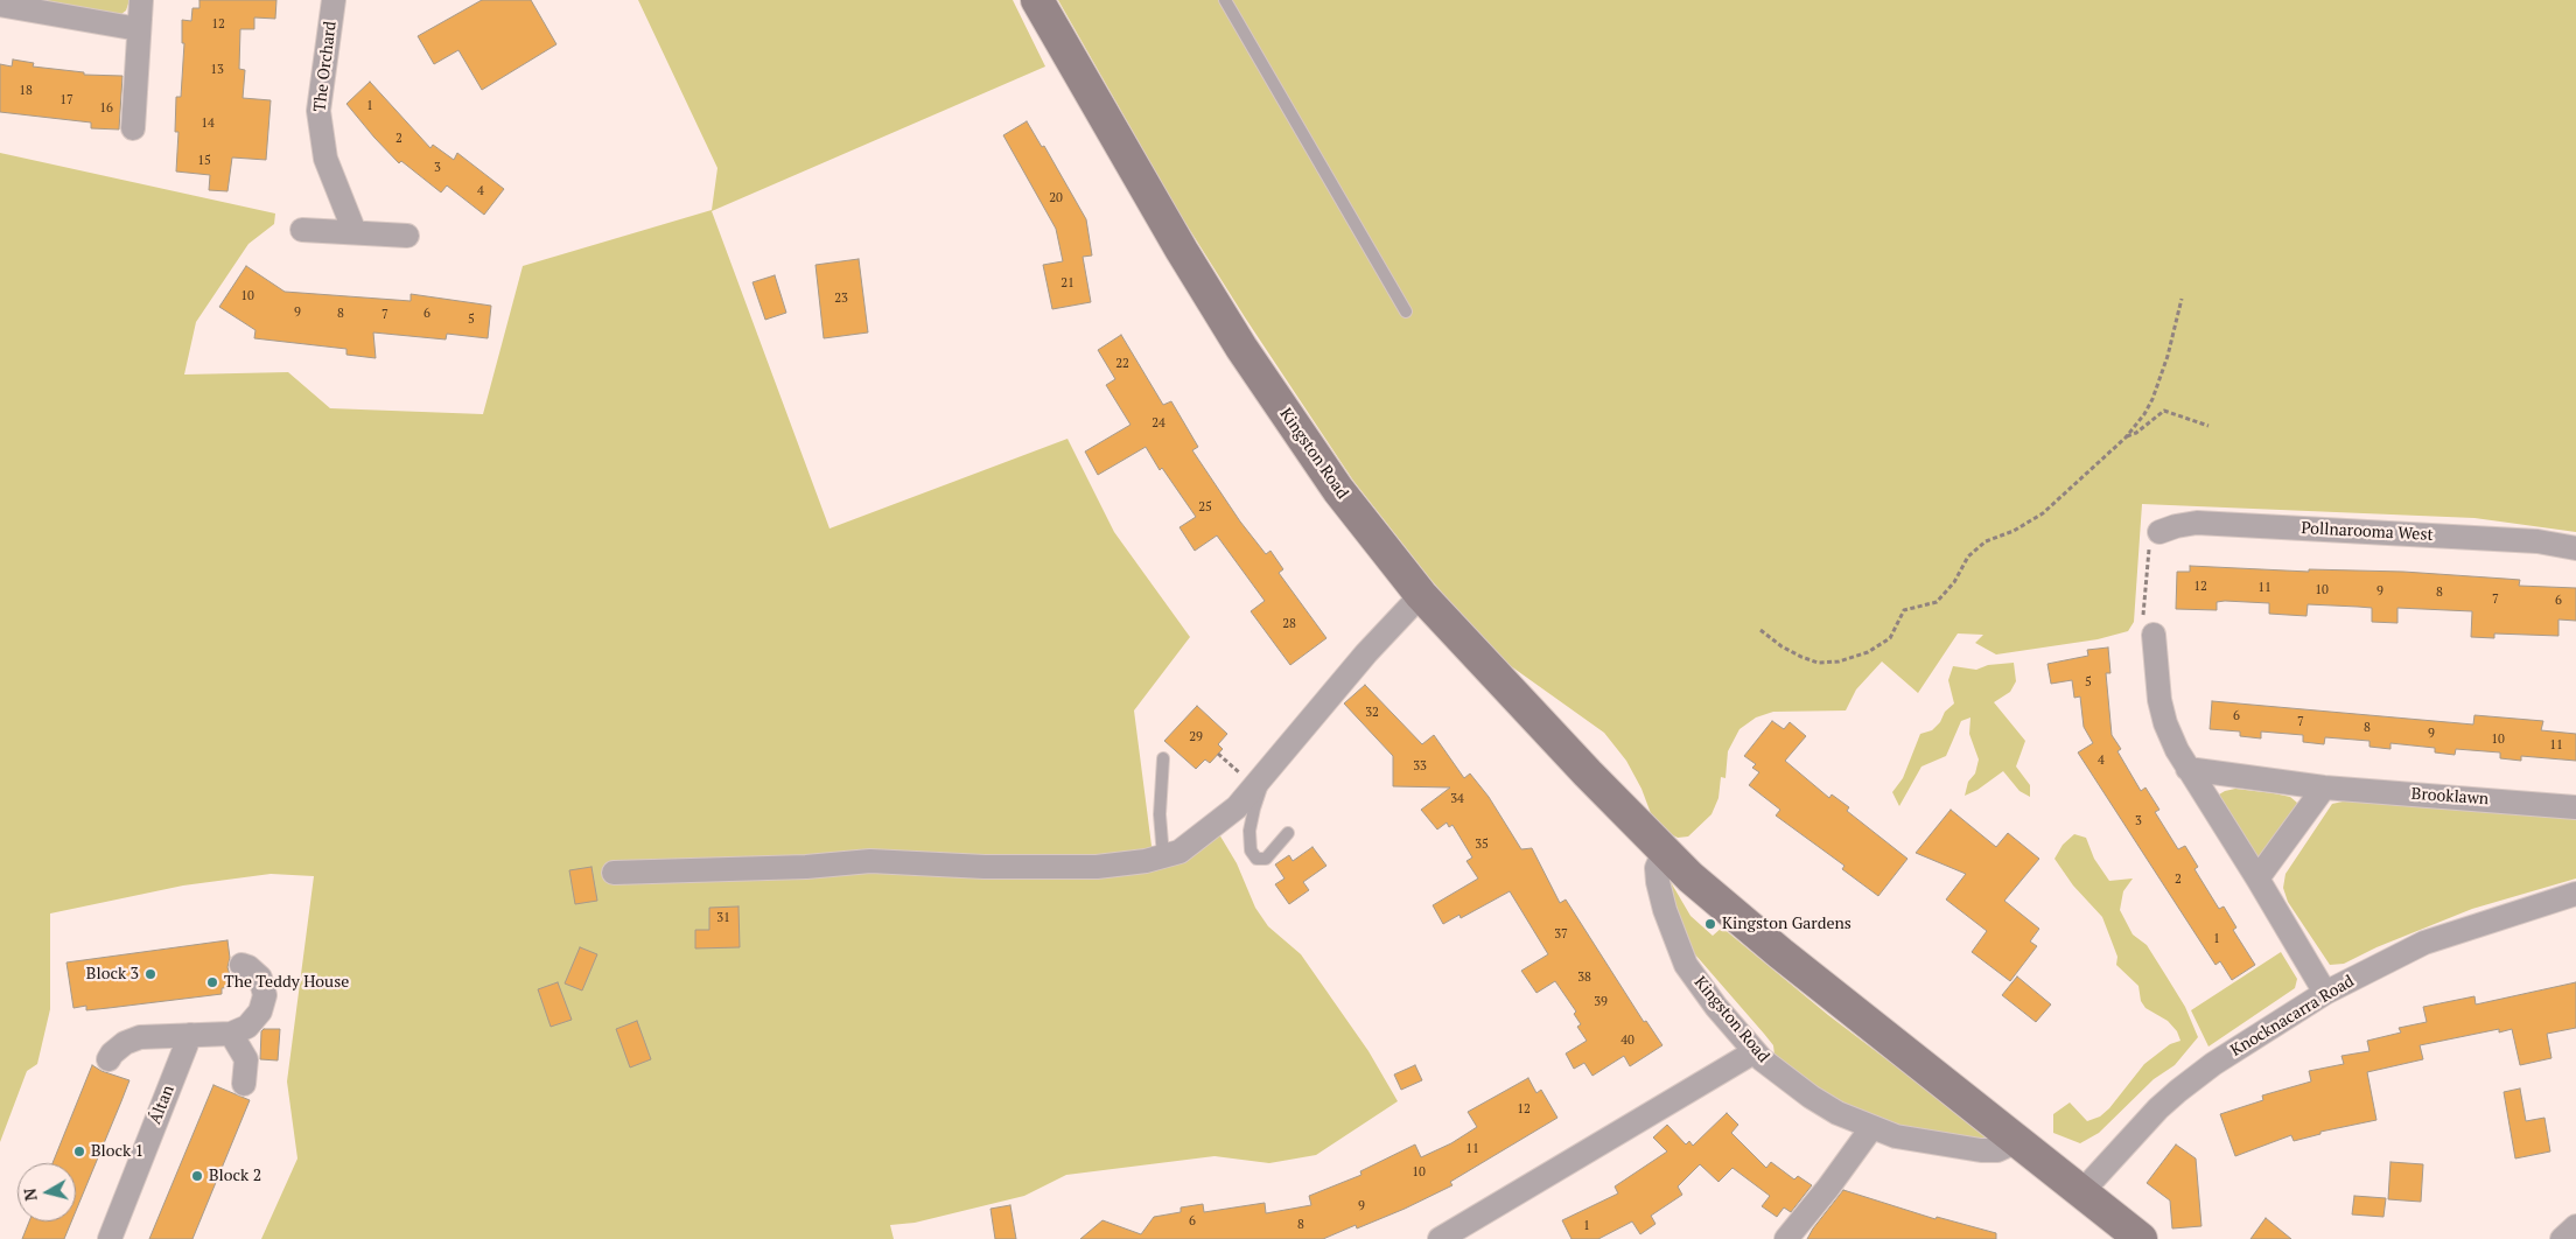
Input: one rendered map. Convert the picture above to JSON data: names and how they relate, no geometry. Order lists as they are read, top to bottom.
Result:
{
  "streets": {
    "main road": ["Kingston Road"],
    "street": [
      "The Orchard",
      "Pollnarooma West",
      "Brooklawn",
      "Knocknacarra Road",
      "Áltan"
    ]
  },
  "crossings": [
    ["Kingston Road", "Knocknacarra Road"]
  ],
  "places": [
    "Kingston Gardens",
    "Block 3",
    "The Teddy House",
    "Block 1",
    "Block 2"
  ],
  "house_numbers": [
    "12",
    "13",
    "18",
    "17",
    "1",
    "16",
    "14",
    "2",
    "15",
    "3",
    "4",
    "20",
    "21",
    "10",
    "23",
    "9",
    "8",
    "6",
    "7",
    "5",
    "22",
    "24",
    "25",
    "12",
    "11",
    "10",
    "9",
    "8",
    "7",
    "6",
    "28",
    "5",
    "32",
    "6",
    "7",
    "8",
    "9",
    "29",
    "10",
    "11",
    "4",
    "33",
    "34",
    "3",
    "35",
    "2",
    "31",
    "37",
    "1",
    "38",
    "39",
    "40",
    "12",
    "11",
    "10",
    "9",
    "6",
    "8",
    "1"
  ],
  "north": "left"
}
